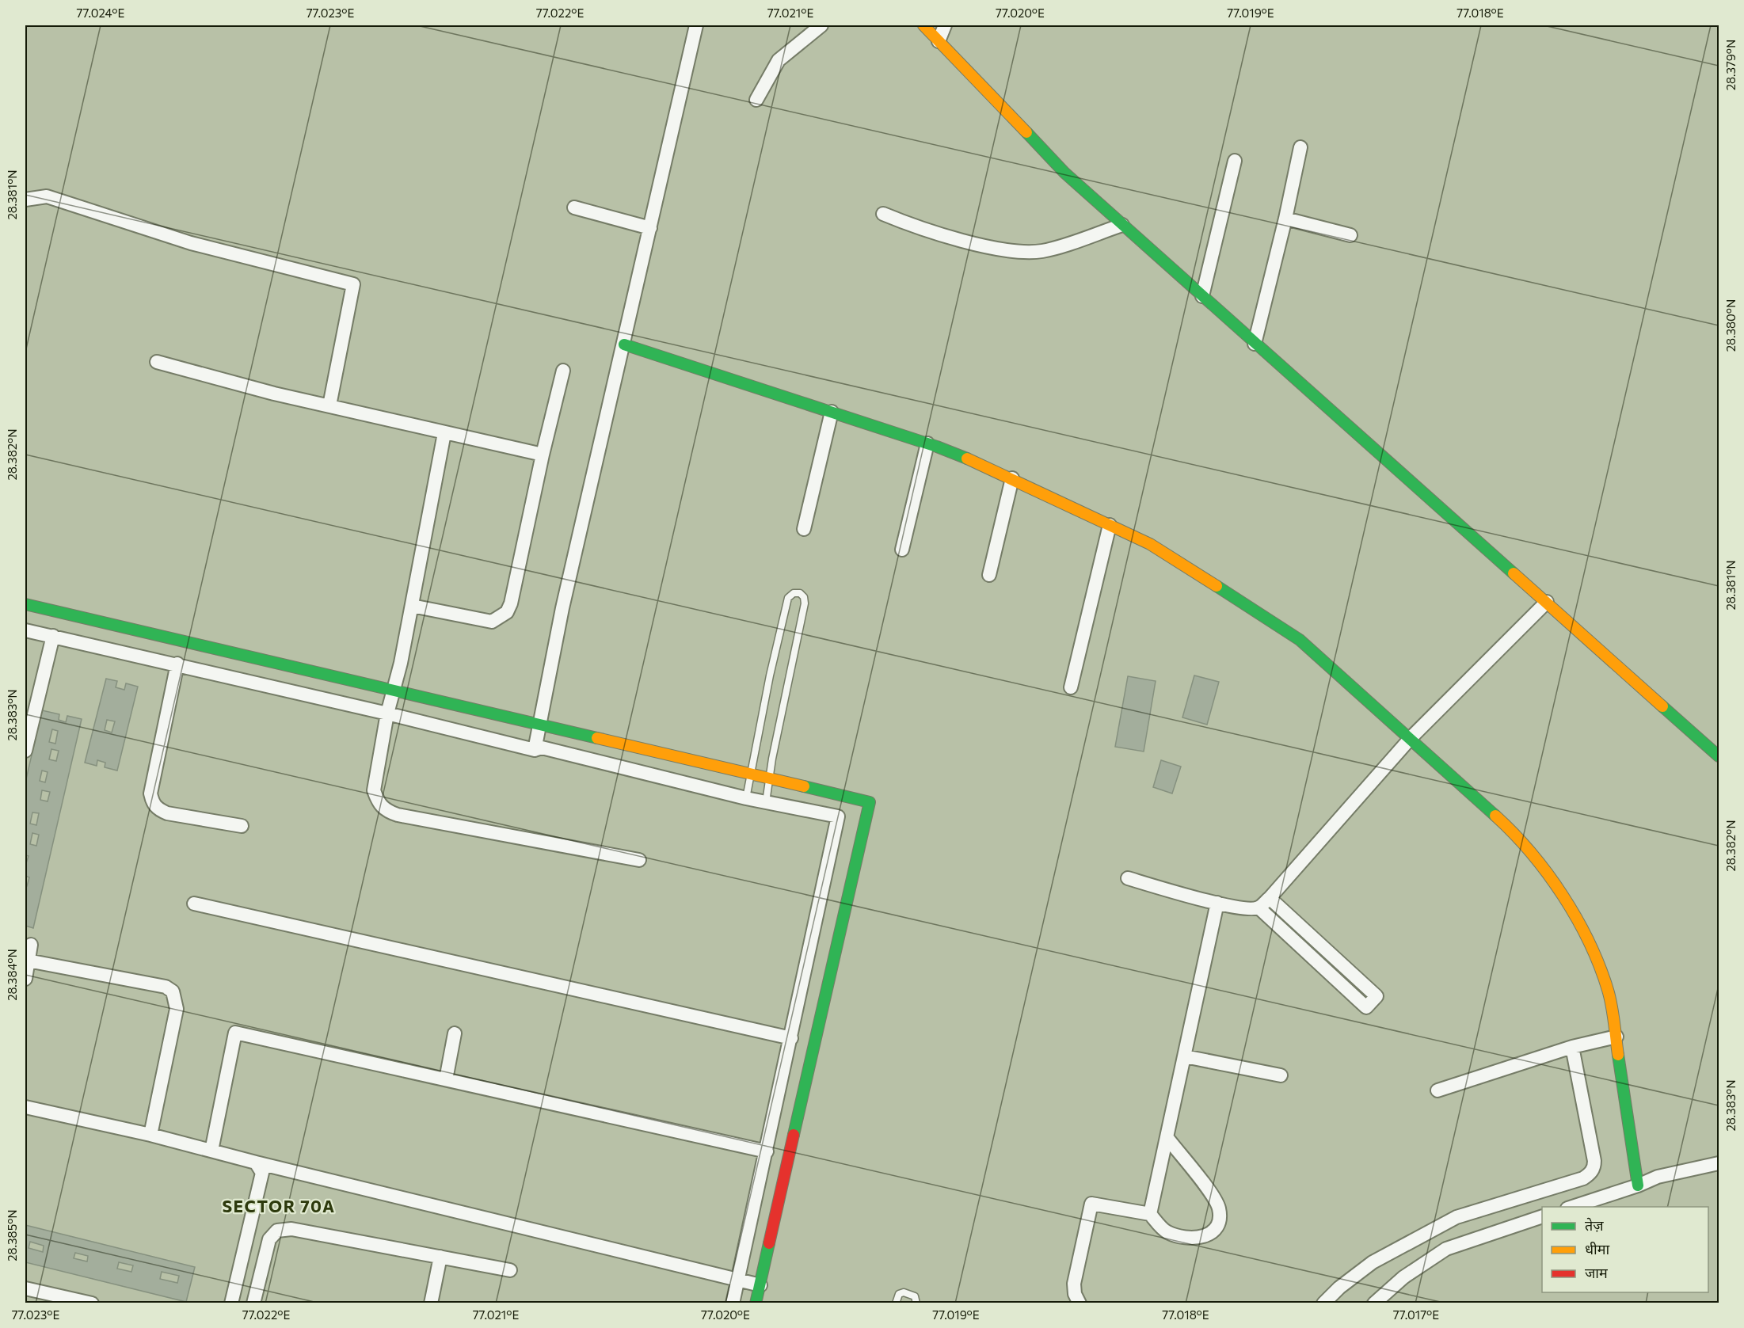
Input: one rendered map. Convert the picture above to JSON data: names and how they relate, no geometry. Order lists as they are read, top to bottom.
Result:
{
  "districts": ["SECTOR 70A"],
  "legend": ["तेज़", "धीमा", "जाम"],
  "coordinates": [
    "77.024°E",
    "77.023°E",
    "77.022°E",
    "77.021°E",
    "77.020°E",
    "77.019°E",
    "77.018°E",
    "28.379°N",
    "28.381°N",
    "28.380°N",
    "28.382°N",
    "28.383°N",
    "28.384°N",
    "28.385°N",
    "77.017°E"
  ]
}
